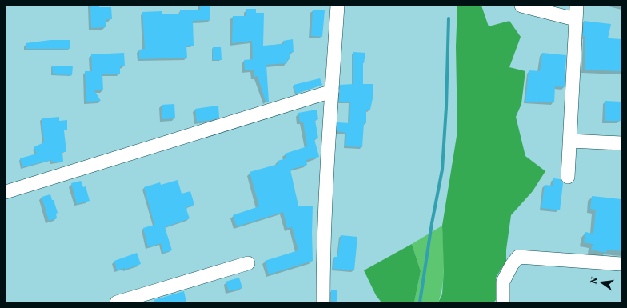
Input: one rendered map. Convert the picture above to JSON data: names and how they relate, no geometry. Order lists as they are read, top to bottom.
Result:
{
  "north": "left"
}
